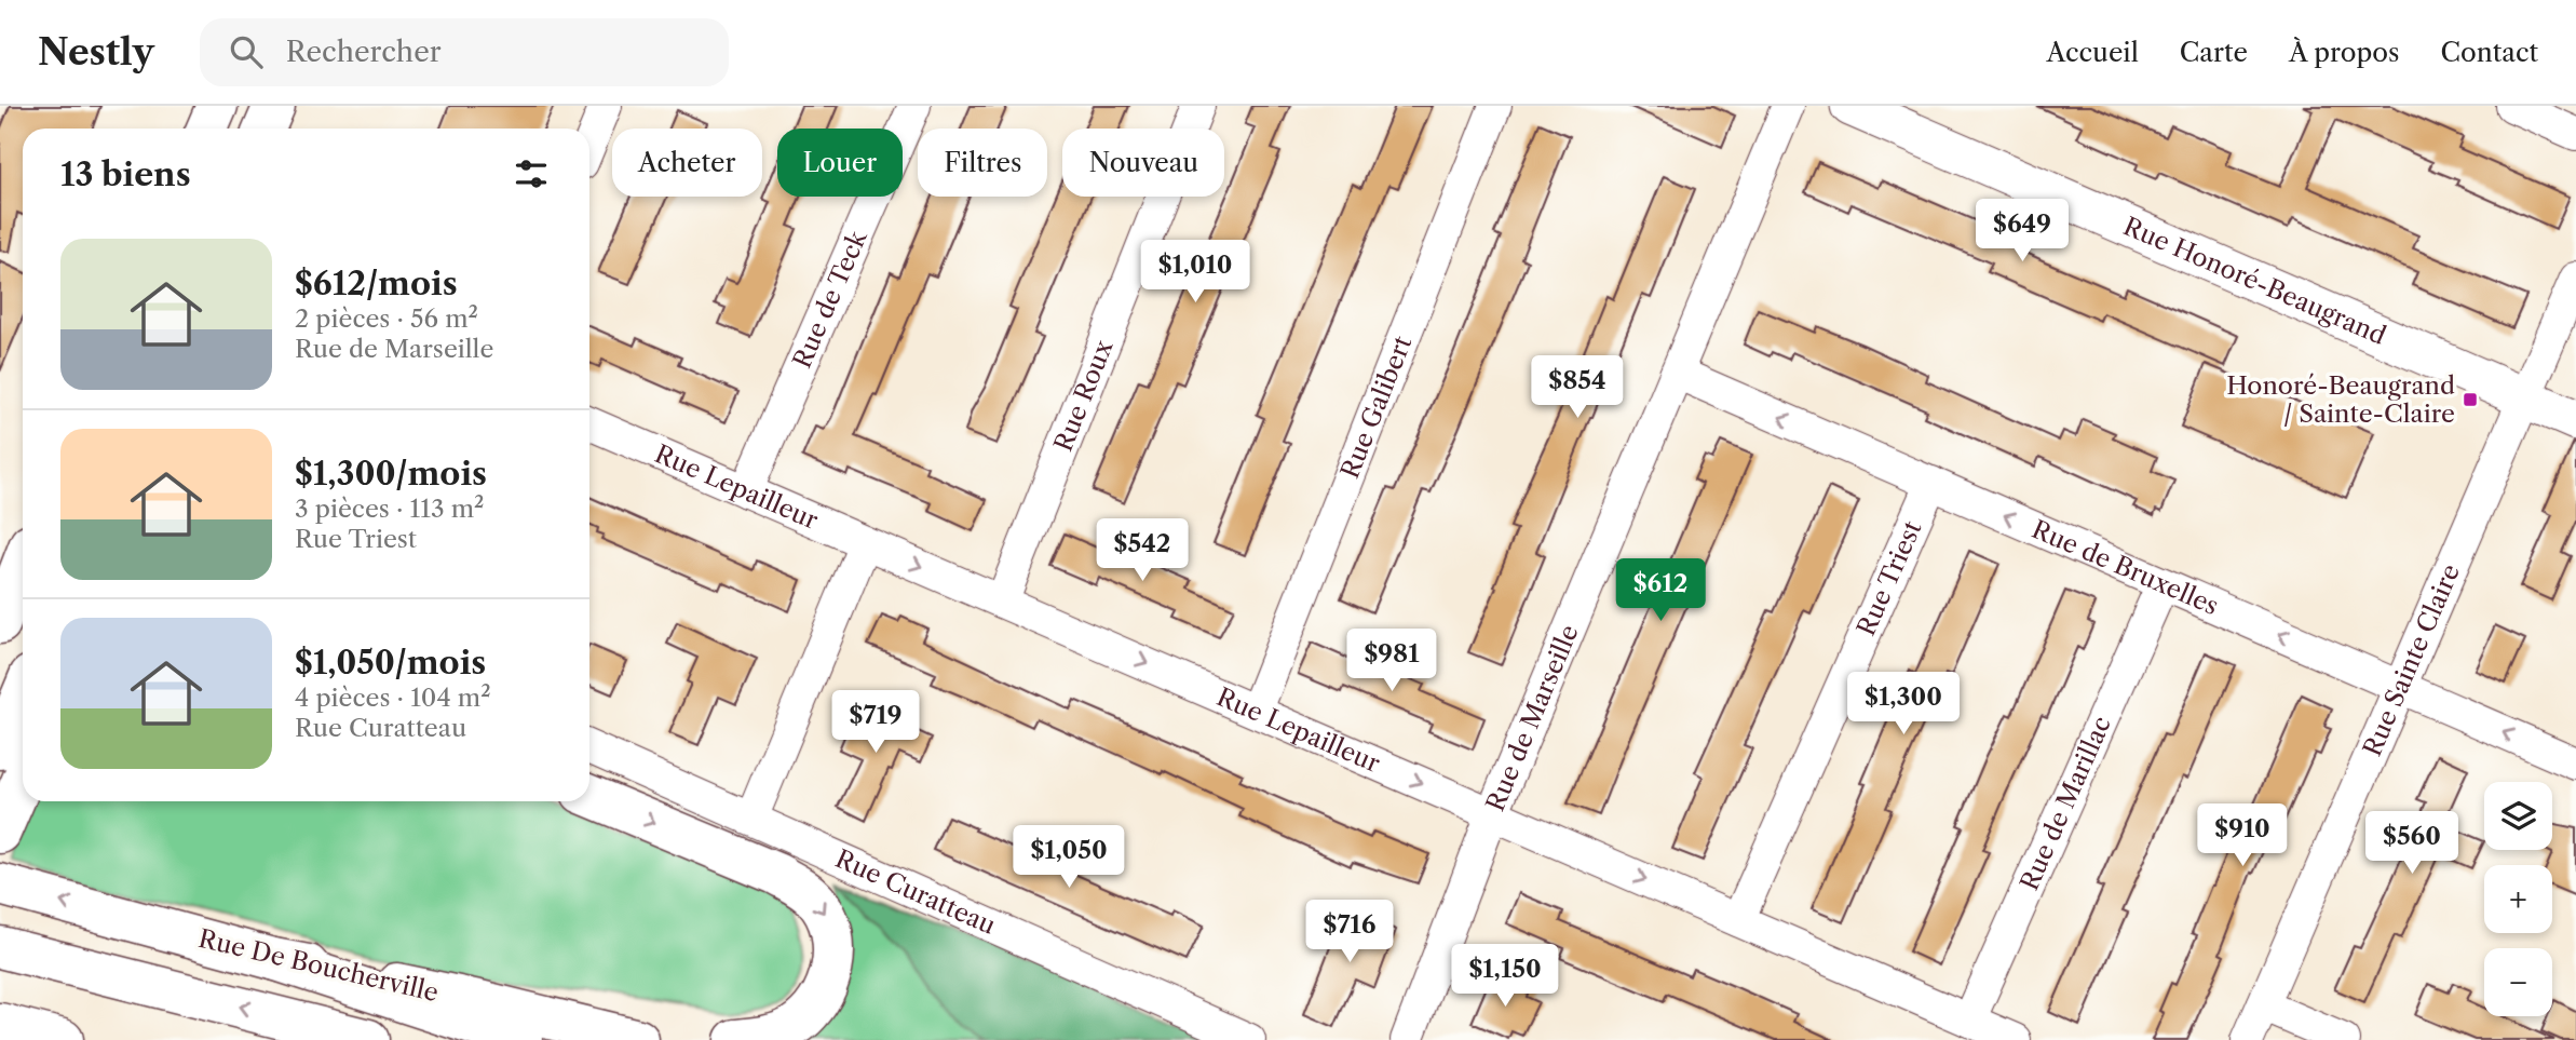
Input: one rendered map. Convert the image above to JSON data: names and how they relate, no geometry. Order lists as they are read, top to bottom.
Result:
{
  "streets": {
    "main road": ["Rue De Boucherville"],
    "street": [
      "Rue Honoré-Beaugrand",
      "Rue de Teck",
      "Rue Roux",
      "Rue Galibert",
      "Rue Lepailleur",
      "Rue de Bruxelles",
      "Rue Triest",
      "Rue Sainte Claire",
      "Rue de Marseille",
      "Rue de Marillac",
      "Rue Curatteau"
    ]
  },
  "crossings": [
    ["Rue Honoré-Beaugrand", "Rue Sainte Claire"],
    ["Rue de Teck", "Rue Lepailleur"],
    ["Rue Roux", "Rue Lepailleur"],
    ["Rue Galibert", "Rue Lepailleur"],
    ["Rue Lepailleur", "Rue Triest"],
    ["Rue Lepailleur", "Rue de Marseille"],
    ["Rue Lepailleur", "Rue de Marillac"],
    ["Rue de Bruxelles", "Rue Triest"],
    ["Rue de Bruxelles", "Rue Sainte Claire"],
    ["Rue de Bruxelles", "Rue de Marseille"],
    ["Rue de Bruxelles", "Rue de Marillac"]
  ],
  "one_way": ["Rue Lepailleur", "Rue de Bruxelles"],
  "places": {
    "transit": ["Honoré-Beaugrand / Sainte-Claire"]
  },
  "page": {
    "header": "Nestly",
    "search": "Rechercher",
    "nav": [
      "Accueil",
      "Carte",
      "À propos",
      "Contact"
    ],
    "chip": [
      "Acheter",
      "Louer",
      "Filtres",
      "Nouveau"
    ],
    "heading": "13 biens",
    "price": [
      "$649",
      "$1,010",
      "$854",
      "$542",
      "$612",
      "$981",
      "$1,300",
      "$719",
      "$910",
      "$560",
      "$1,050",
      "$716",
      "$1,150"
    ],
    "list": [
      {
        "name": "$612/mois",
        "note": "2 pièces · 56 m² · Rue de Marseille"
      },
      {
        "name": "$1,300/mois",
        "note": "3 pièces · 113 m² · Rue Triest"
      },
      {
        "name": "$1,050/mois",
        "note": "4 pièces · 104 m² · Rue Curatteau"
      }
    ],
    "map_buttons": ["+", "−"]
  }
}
